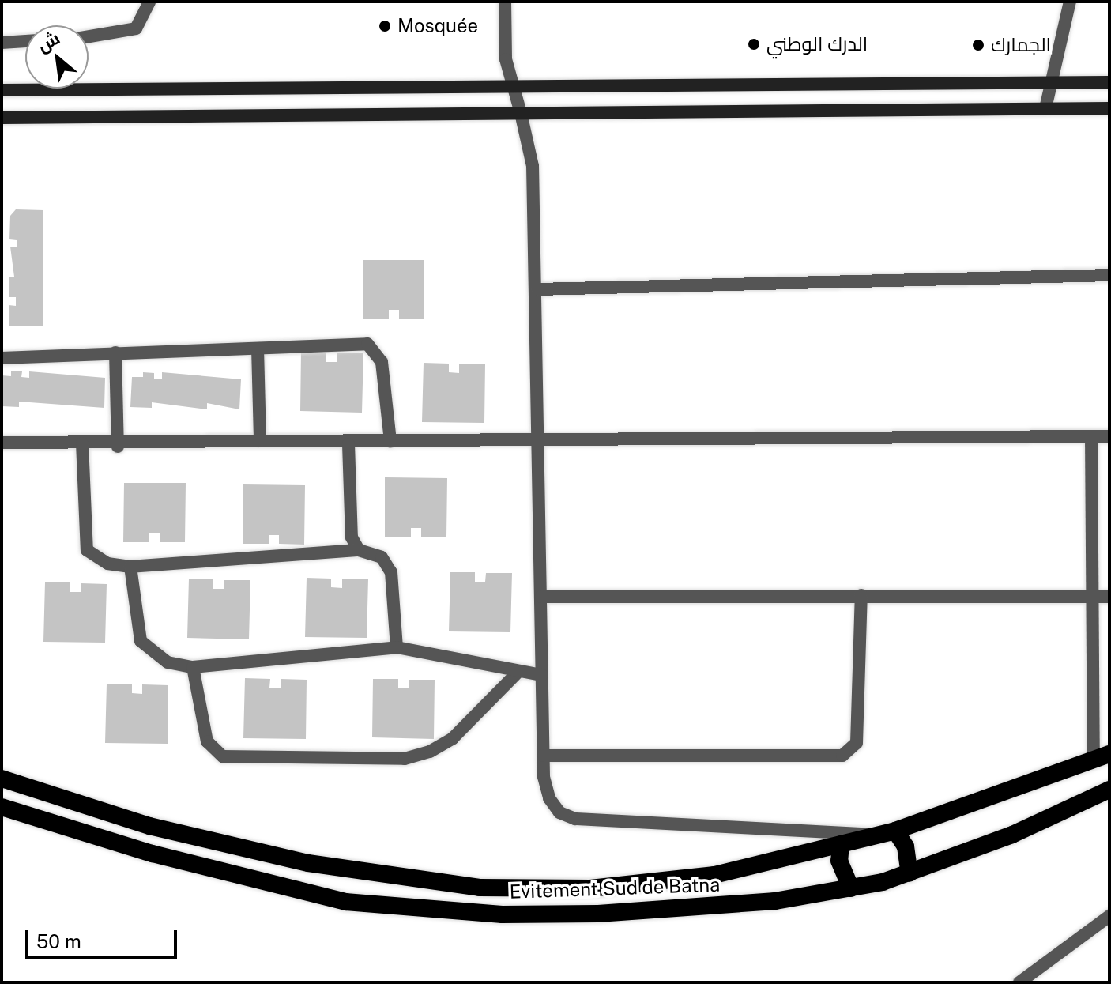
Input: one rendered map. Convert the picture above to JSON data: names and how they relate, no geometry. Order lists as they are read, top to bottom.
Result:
{
  "streets": {
    "highway": ["Evitement Sud de Batna"]
  },
  "places": ["Mosquée", "الدرك الوطني", "الجمارك"],
  "scale_bar": "50 m",
  "north": "top left"
}
